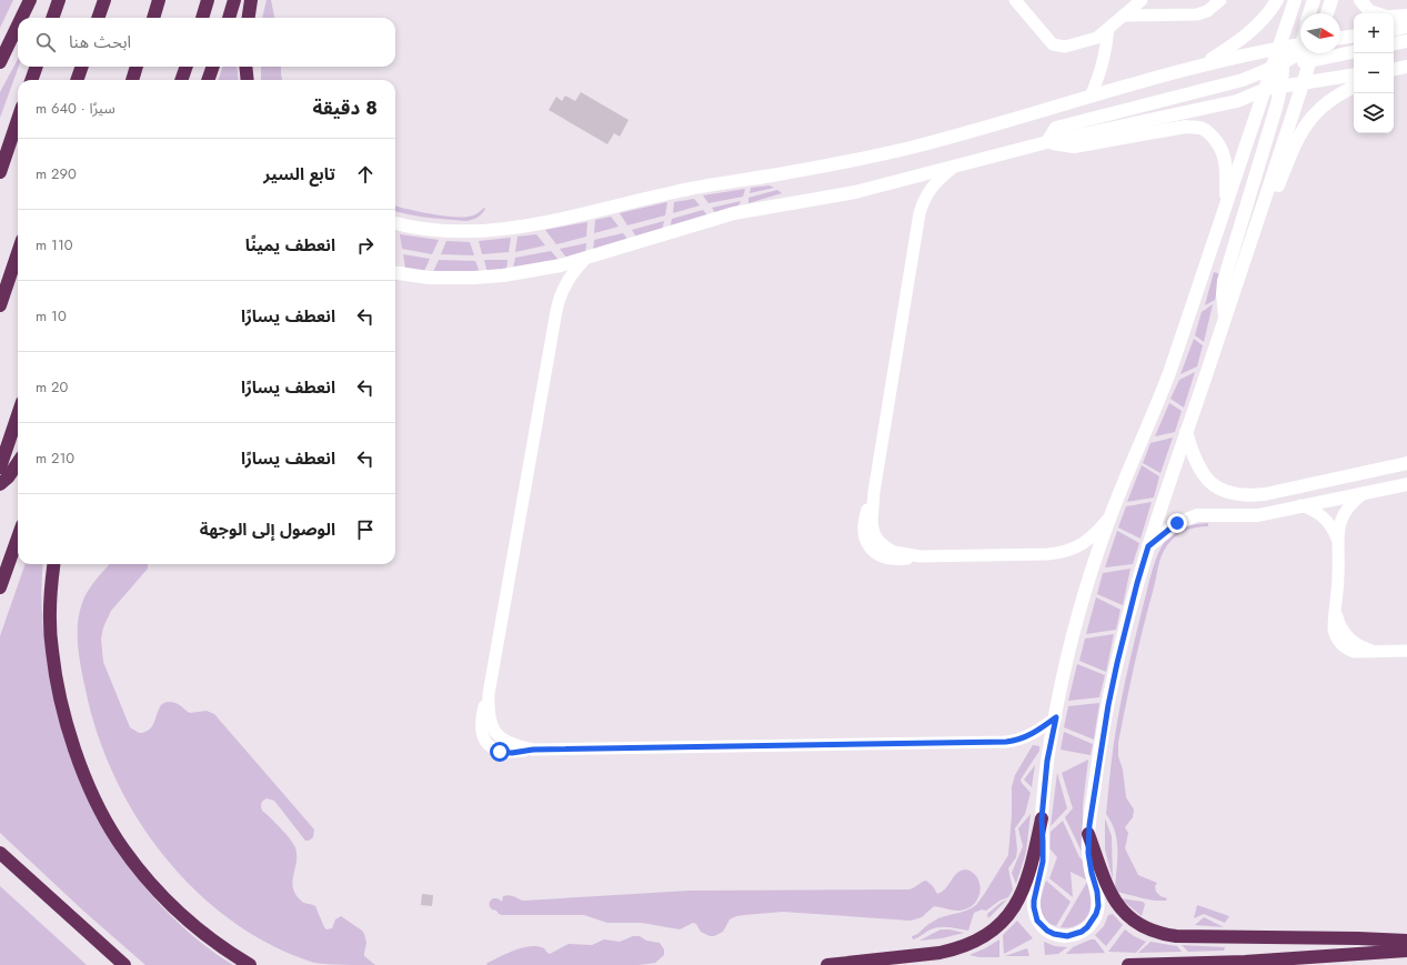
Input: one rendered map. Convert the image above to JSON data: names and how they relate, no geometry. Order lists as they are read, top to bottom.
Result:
{
  "north": "right",
  "page": {
    "map_buttons": ["+", "−"],
    "search": "ابحث هنا",
    "heading": ["8 دقيقة", "سيرًا · 640 m"],
    "list": [
      ["تابع السير", "290 m"],
      ["انعطف يمينًا", "110 m"],
      ["انعطف يسارًا", "10 m"],
      ["انعطف يسارًا", "20 m"],
      ["انعطف يسارًا", "210 m"],
      "الوصول إلى الوجهة"
    ]
  }
}
